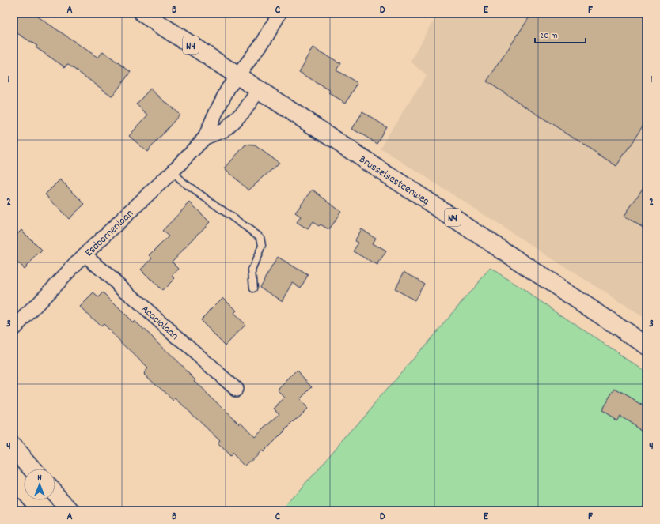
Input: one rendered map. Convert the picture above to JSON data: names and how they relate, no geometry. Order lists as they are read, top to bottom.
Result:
{
  "streets": {
    "main road": ["N4", "Brusselsesteenweg"],
    "street": ["Esdoornenlaan", "Acacialaan"]
  },
  "crossings": [
    ["Brusselsesteenweg", "Esdoornenlaan"],
    ["Esdoornenlaan", "Acacialaan"]
  ],
  "scale_bar": "20 m",
  "north": "top",
  "grid": {
    "columns": [
      "A",
      "B",
      "C",
      "D",
      "E",
      "F"
    ],
    "rows": [
      "1",
      "2",
      "3",
      "4"
    ]
  }
}
